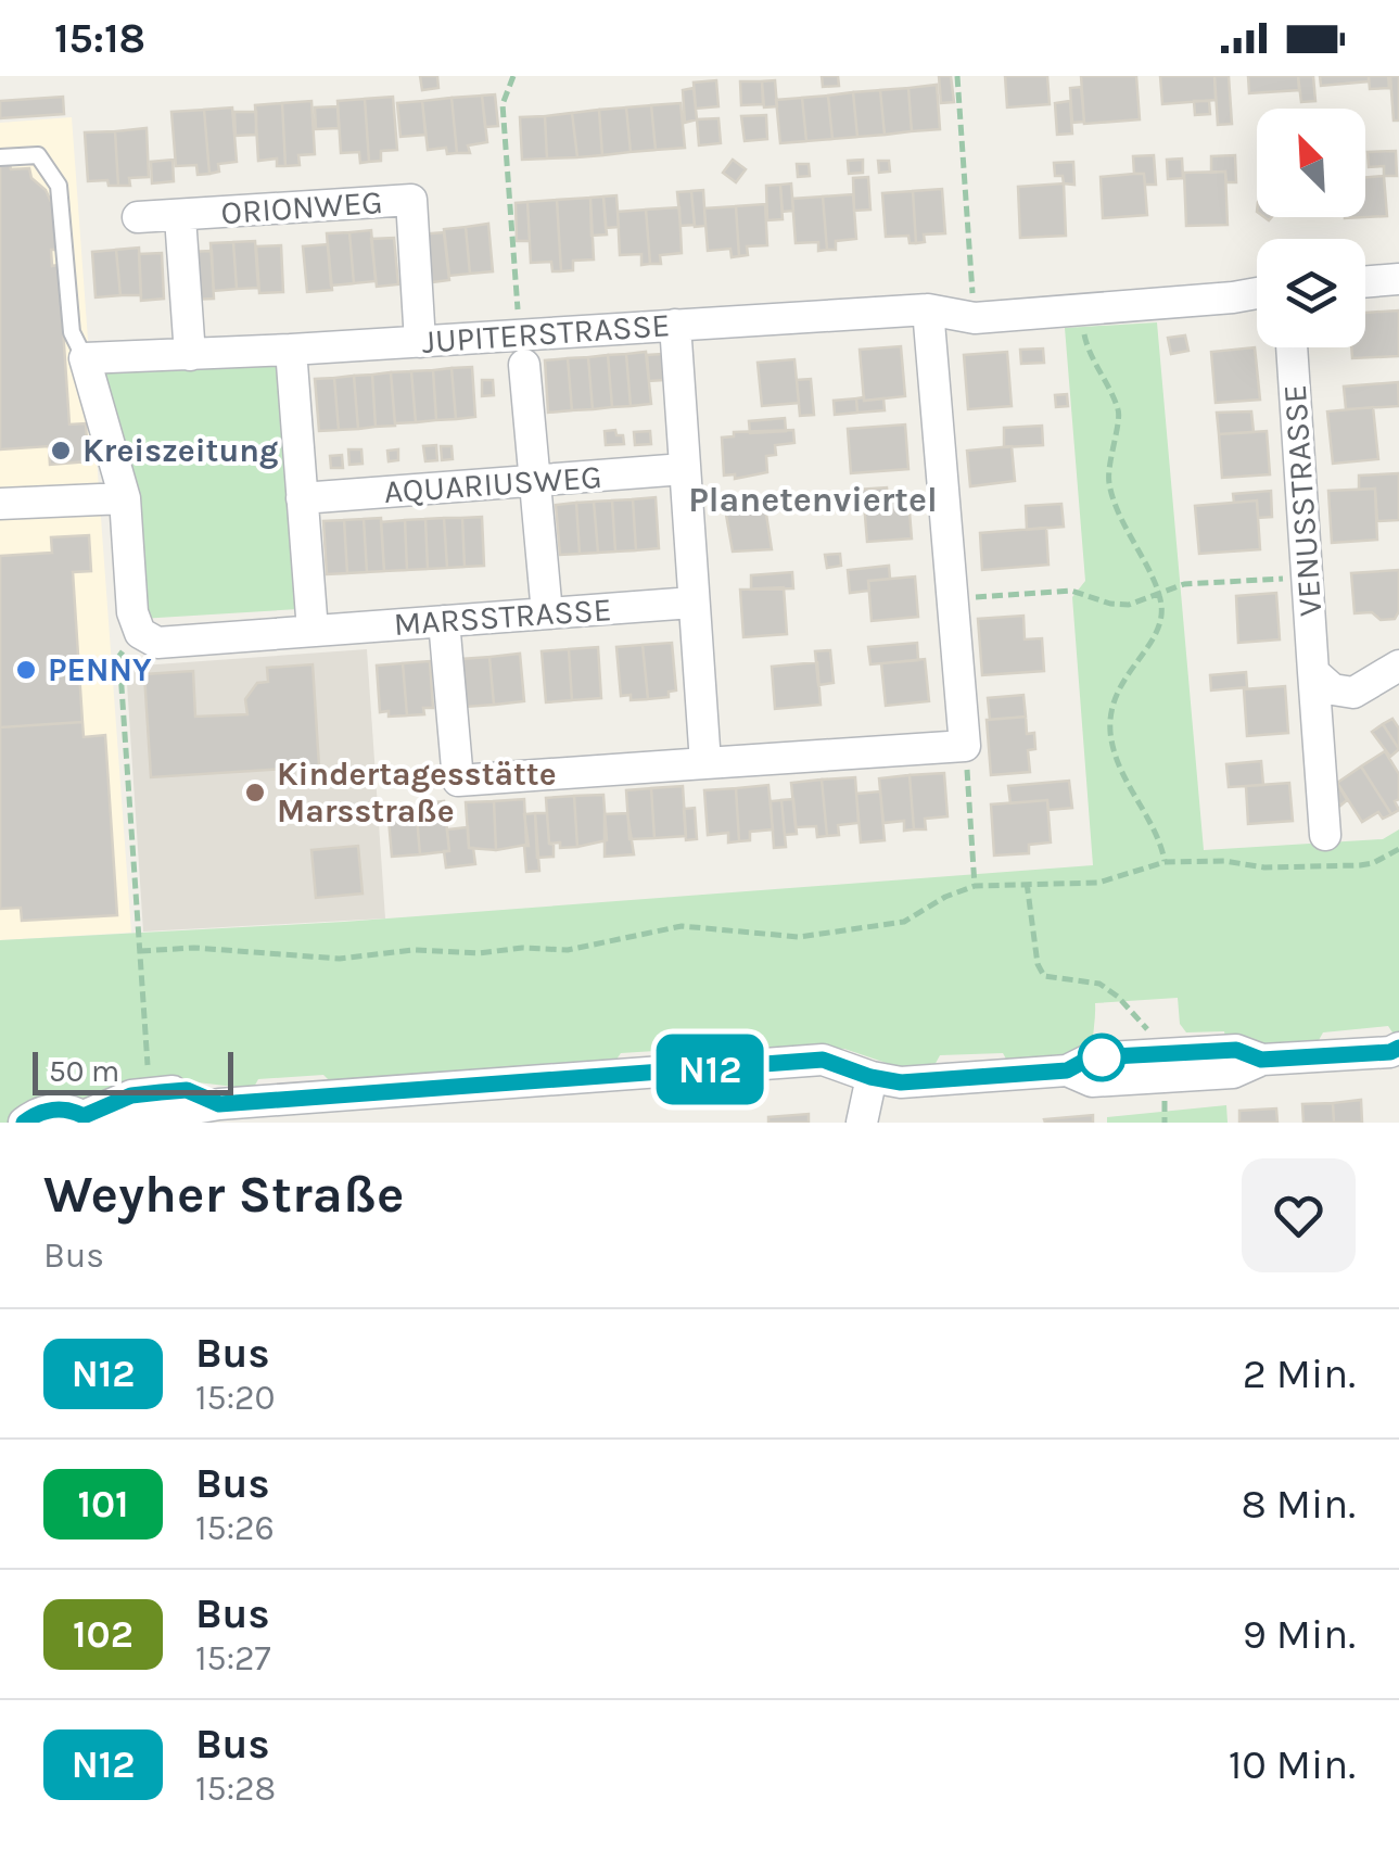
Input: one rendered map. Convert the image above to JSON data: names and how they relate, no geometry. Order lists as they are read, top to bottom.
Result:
{
  "streets": {
    "street": [
      "ORIONWEG",
      "JUPITERSTRASSE",
      "AQUARIUSWEG",
      "VENUSSTRASSE",
      "MARSSTRASSE"
    ]
  },
  "crossings": [
    ["ORIONWEG", "JUPITERSTRASSE"]
  ],
  "districts": ["Planetenviertel"],
  "places": ["Kreiszeitung", "PENNY", "Kindertagesstätte Marsstraße"],
  "lines": ["bus line N12"],
  "scale_bar": "50 m",
  "north": "top left",
  "page": {
    "status": "15:18",
    "on_map": "N12",
    "scale": "50 m",
    "heading": ["Weyher Straße", "Bus"],
    "list": [
      {
        "mark": "N12",
        "name": "Bus",
        "note": "15:20",
        "value": "2 Min."
      },
      {
        "mark": "101",
        "name": "Bus",
        "note": "15:26",
        "value": "8 Min."
      },
      {
        "mark": "102",
        "name": "Bus",
        "note": "15:27",
        "value": "9 Min."
      },
      {
        "mark": "N12",
        "name": "Bus",
        "note": "15:28",
        "value": "10 Min."
      }
    ]
  }
}
